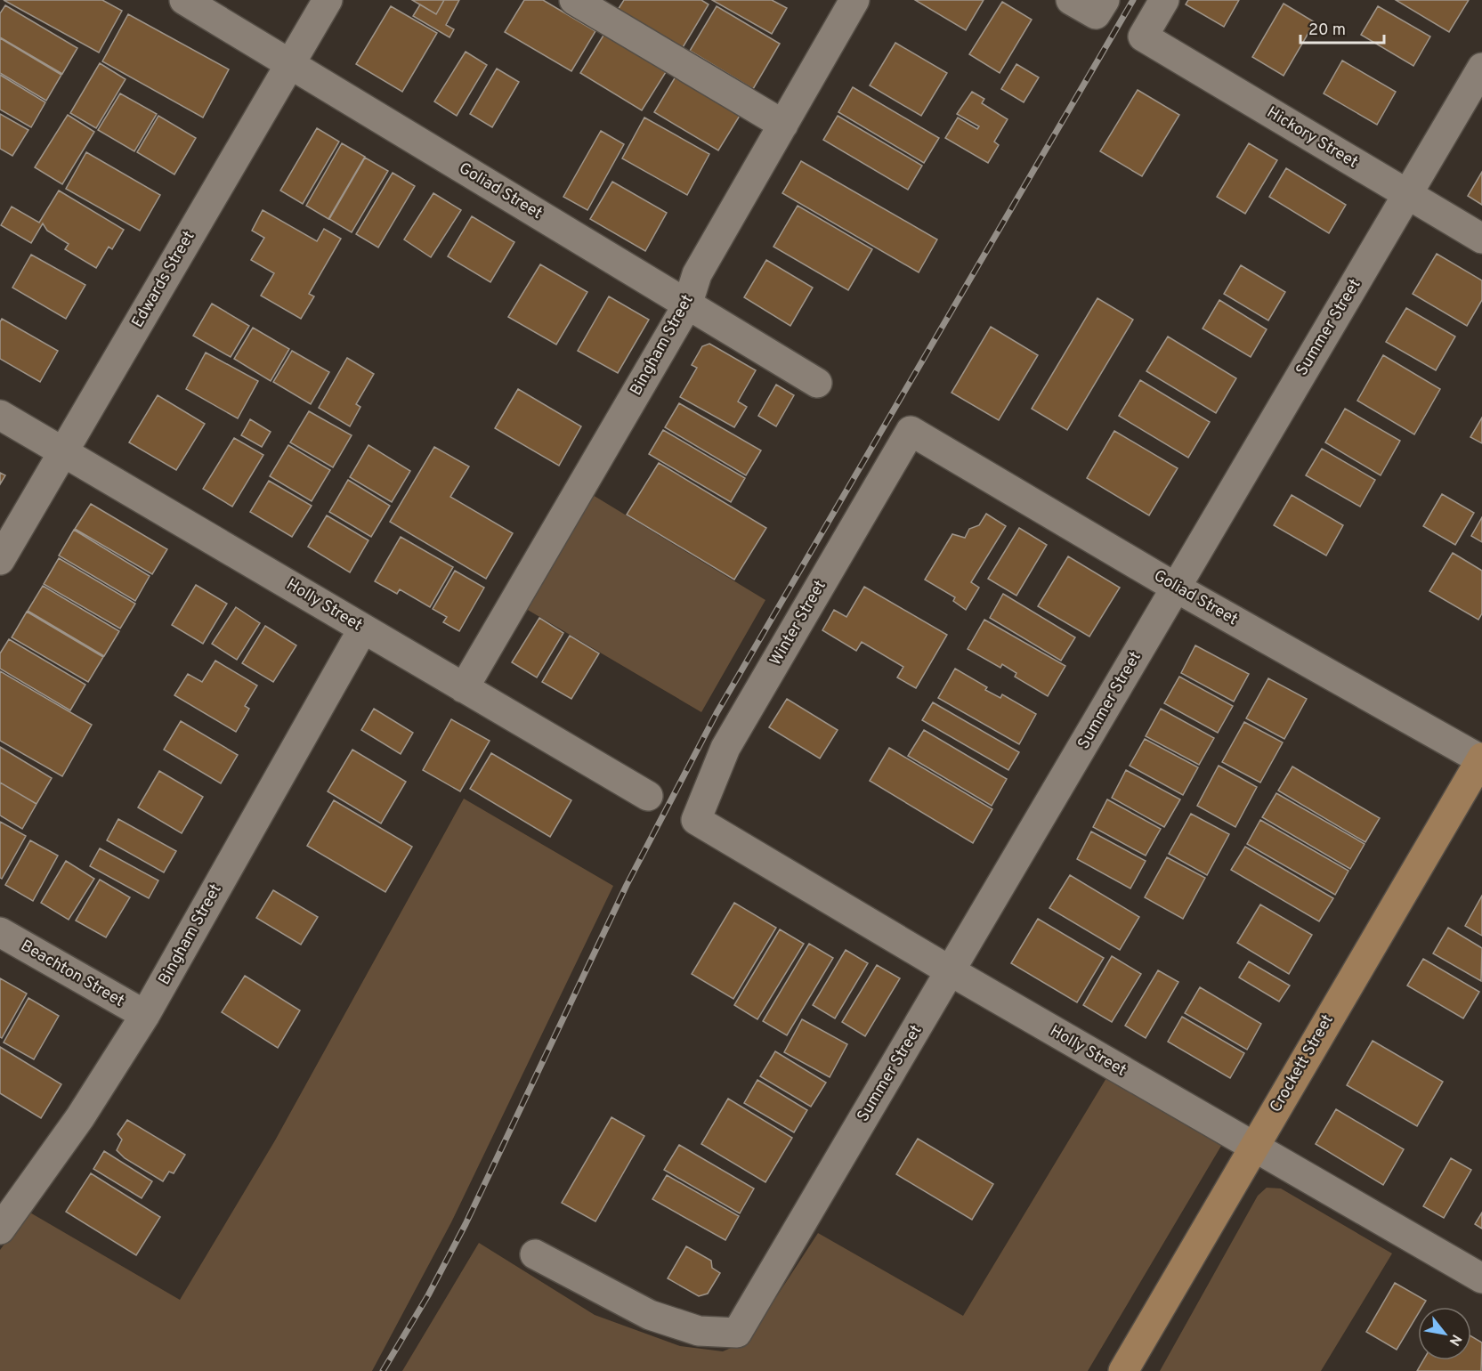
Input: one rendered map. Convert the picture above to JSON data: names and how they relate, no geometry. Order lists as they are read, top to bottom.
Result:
{
  "streets": {
    "main road": ["Crockett Street"],
    "street": [
      "Hickory Street",
      "Goliad Street",
      "Edwards Street",
      "Summer Street",
      "Bingham Street",
      "Holly Street",
      "Winter Street",
      "Beachton Street"
    ]
  },
  "crossings": [
    ["Hickory Street", "Summer Street"],
    ["Goliad Street", "Edwards Street"],
    ["Goliad Street", "Summer Street"],
    ["Goliad Street", "Bingham Street"],
    ["Goliad Street", "Winter Street"],
    ["Goliad Street", "Crockett Street"],
    ["Edwards Street", "Holly Street"],
    ["Summer Street", "Holly Street"],
    ["Bingham Street", "Holly Street"],
    ["Bingham Street", "Beachton Street"],
    ["Holly Street", "Winter Street"],
    ["Holly Street", "Crockett Street"]
  ],
  "scale_bar": "20 m",
  "north": "bottom right"
}
